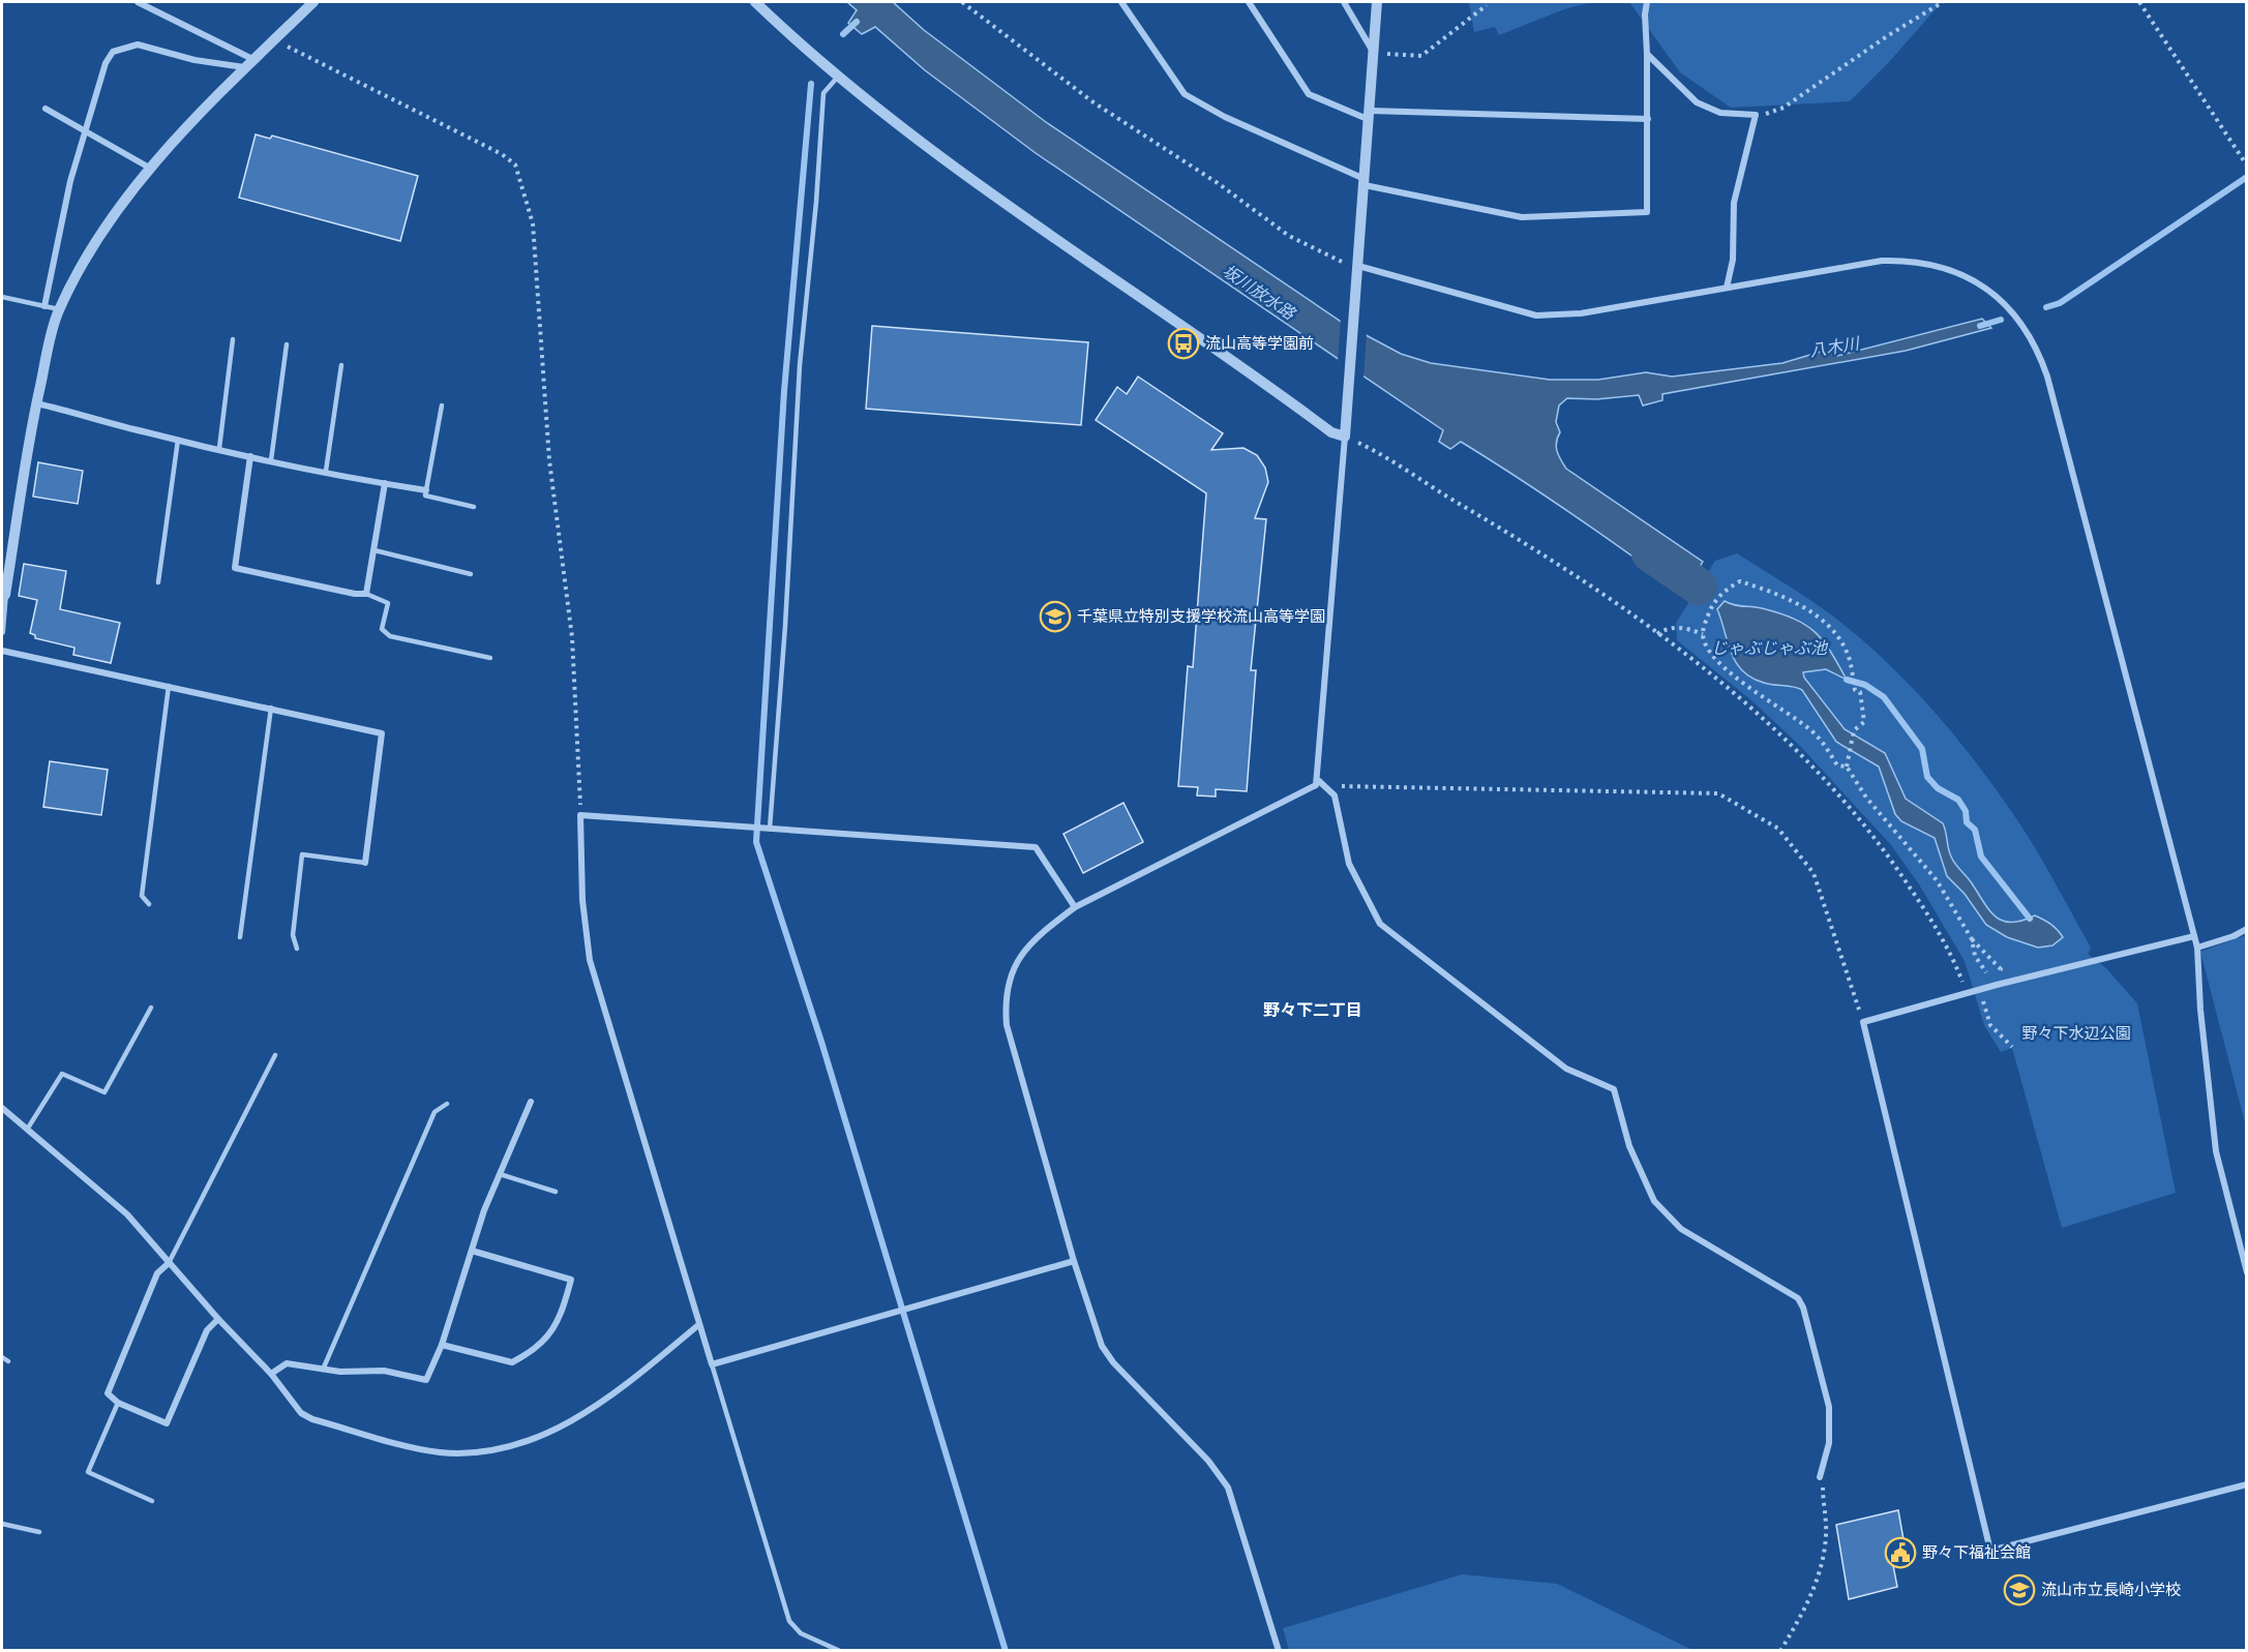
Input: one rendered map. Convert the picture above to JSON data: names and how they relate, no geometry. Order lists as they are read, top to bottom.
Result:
{
  "districts": ["野々下二丁目"],
  "water": ["坂川放水路", "八木川", "じゃぶじゃぶ池"],
  "parks": ["野々下水辺公園"],
  "places": {
    "bus stop": ["流山高等学園前"],
    "school or university": ["千葉県立特別支援学校流山高等学園", "流山市立長崎小学校"],
    "public building": ["野々下福祉会館"]
  }
}
